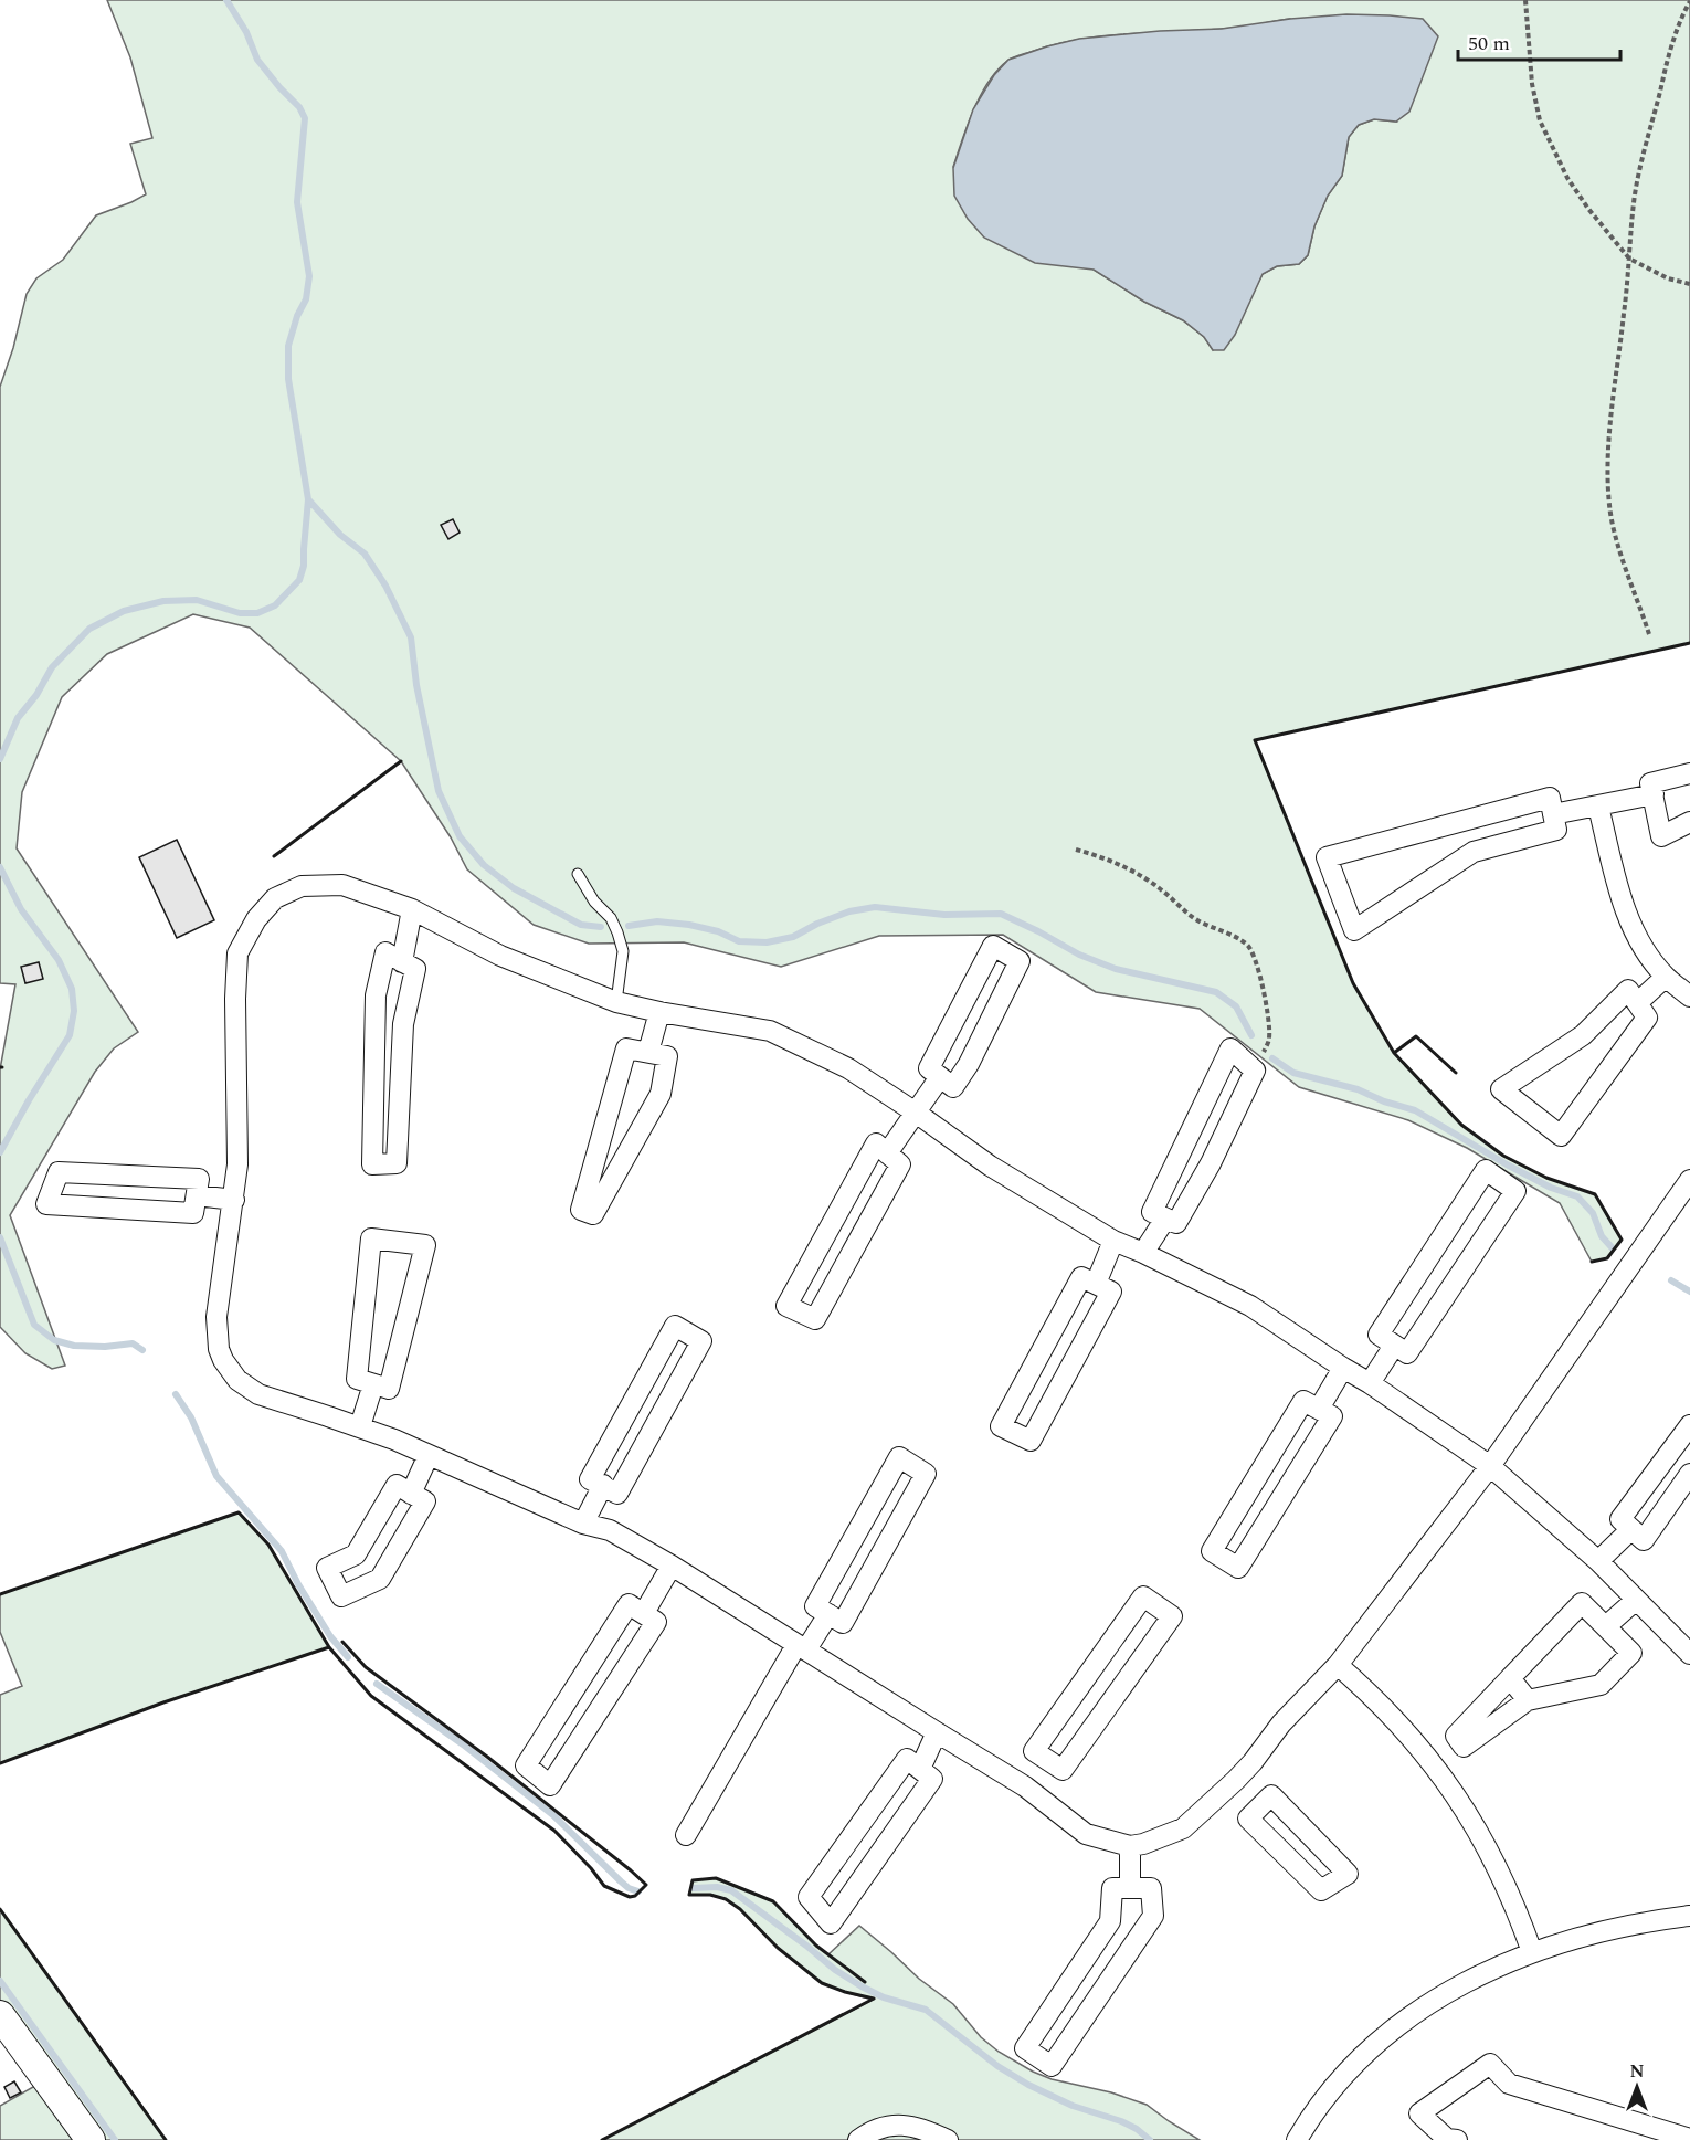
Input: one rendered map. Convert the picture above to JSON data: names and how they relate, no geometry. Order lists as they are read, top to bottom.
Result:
{
  "scale_bar": "50 m",
  "north": "top"
}
